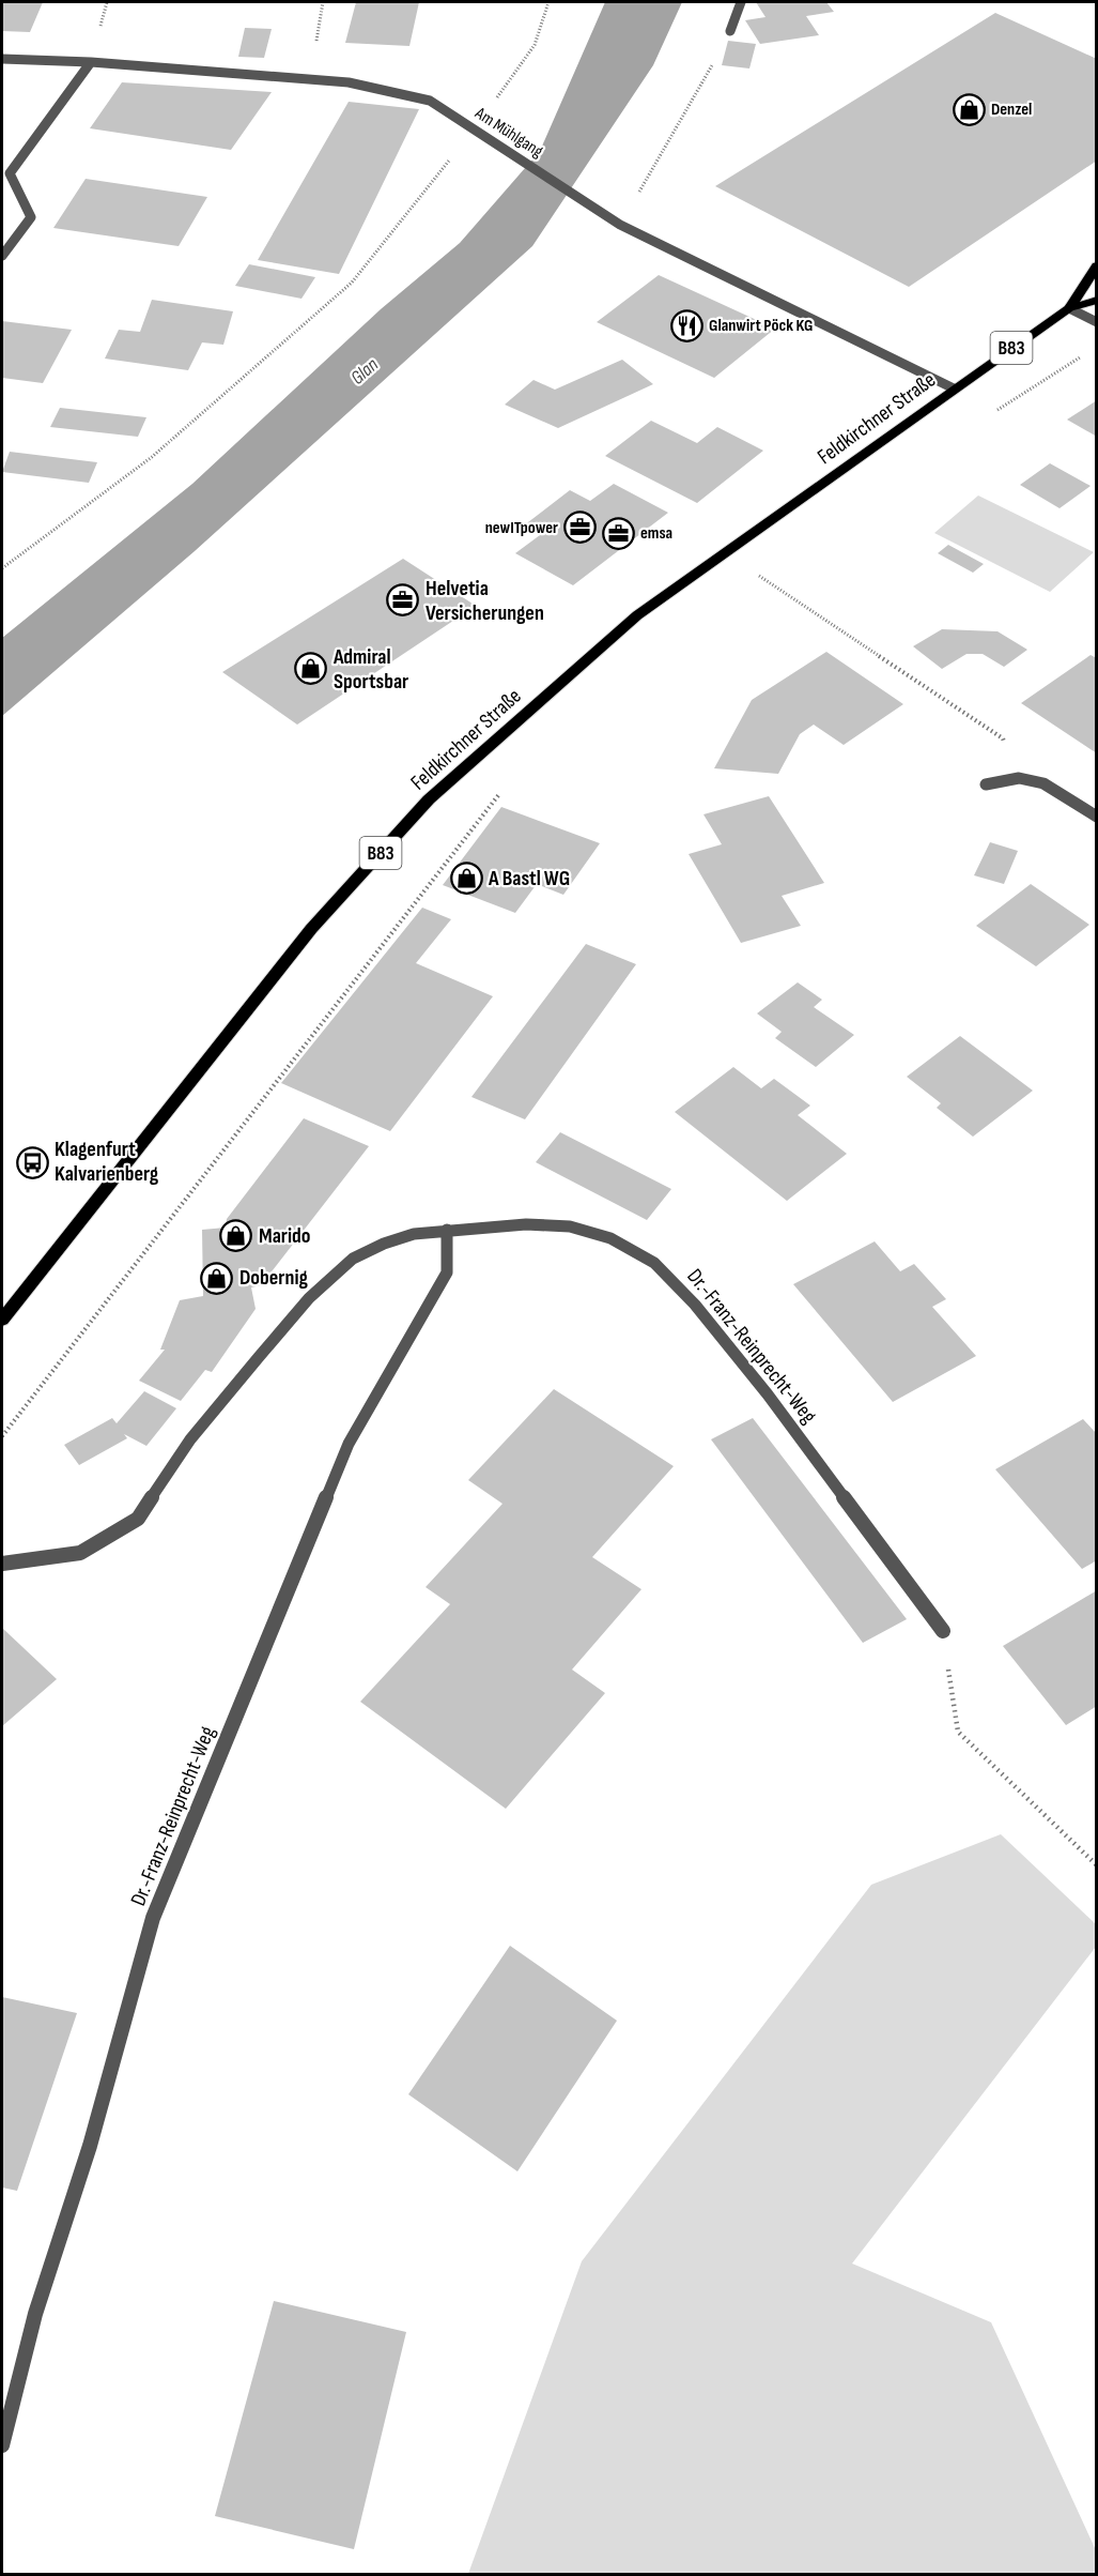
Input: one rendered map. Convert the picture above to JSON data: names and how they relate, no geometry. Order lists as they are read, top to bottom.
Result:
{
  "streets": {
    "main road": ["B83", "Feldkirchner Straße"],
    "street": ["Am Mühlgang", "Dr.-Franz-Reinprecht-Weg"]
  },
  "crossings": [
    ["Am Mühlgang", "Feldkirchner Straße"]
  ],
  "water": ["Glan"],
  "places": {
    "shop": [
      "Denzel",
      "Admiral Sportsbar",
      "A Bastl WG",
      "Marido",
      "Dobernig"
    ],
    "restaurant": ["Glanwirt Pöck KG"],
    "office": ["newITpower", "emsa", "Helvetia Versicherungen"],
    "bus stop": ["Klagenfurt Kalvarienberg"]
  }
}
